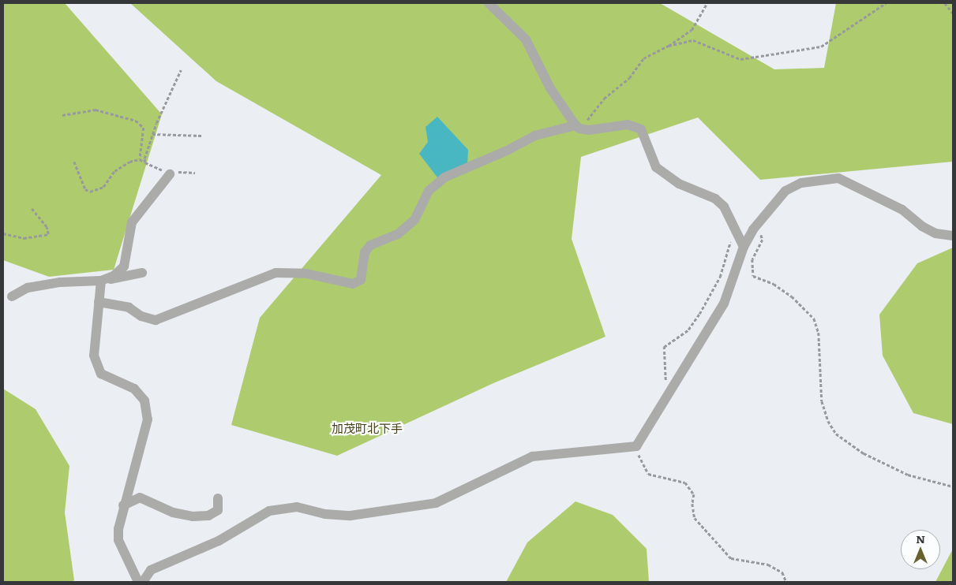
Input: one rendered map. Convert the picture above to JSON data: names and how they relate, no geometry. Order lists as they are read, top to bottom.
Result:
{
  "districts": ["加茂町北下手"],
  "north": "top"
}
